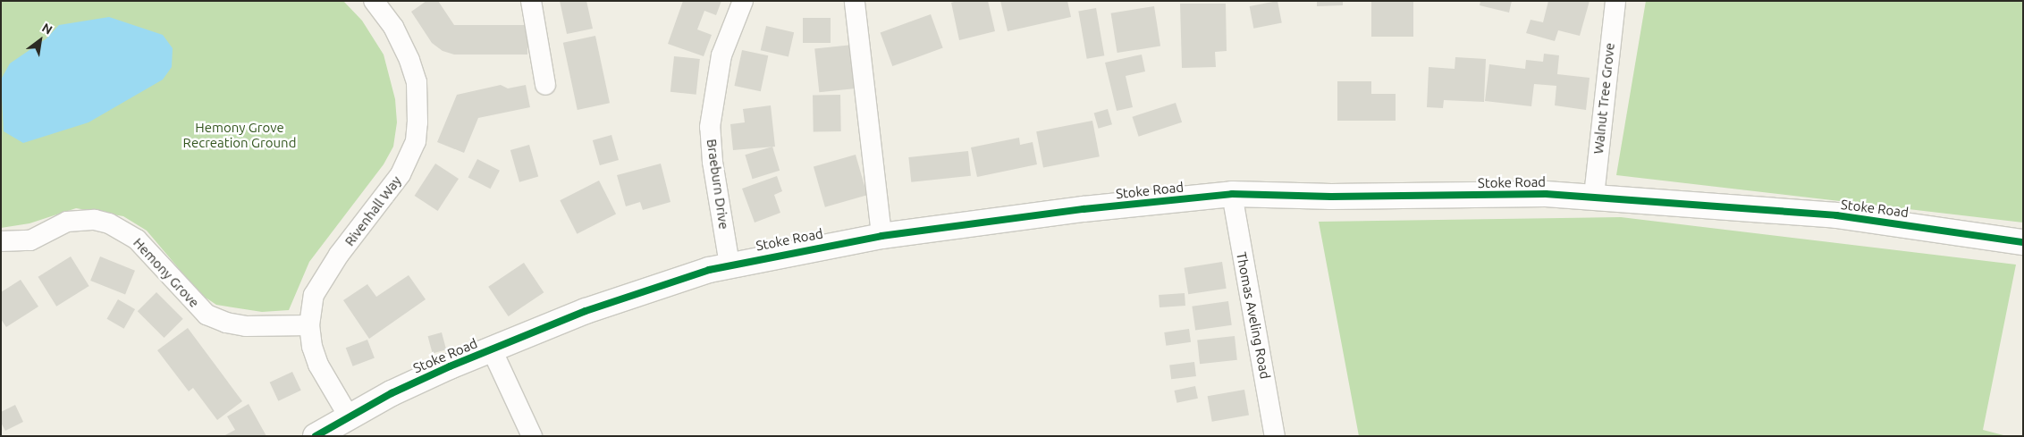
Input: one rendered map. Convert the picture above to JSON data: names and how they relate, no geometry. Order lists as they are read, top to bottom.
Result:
{
  "streets": {
    "street": [
      "Walnut Tree Grove",
      "Stoke Road",
      "Braeburn Drive",
      "Rivenhall Way",
      "Hemony Grove",
      "Thomas Aveling Road"
    ]
  },
  "crossings": [
    ["Walnut Tree Grove", "Stoke Road"],
    ["Stoke Road", "Braeburn Drive"],
    ["Stoke Road", "Rivenhall Way"],
    ["Stoke Road", "Thomas Aveling Road"],
    ["Rivenhall Way", "Hemony Grove"]
  ],
  "parks": ["Hemony Grove Recreation Ground"],
  "north": "top right"
}
